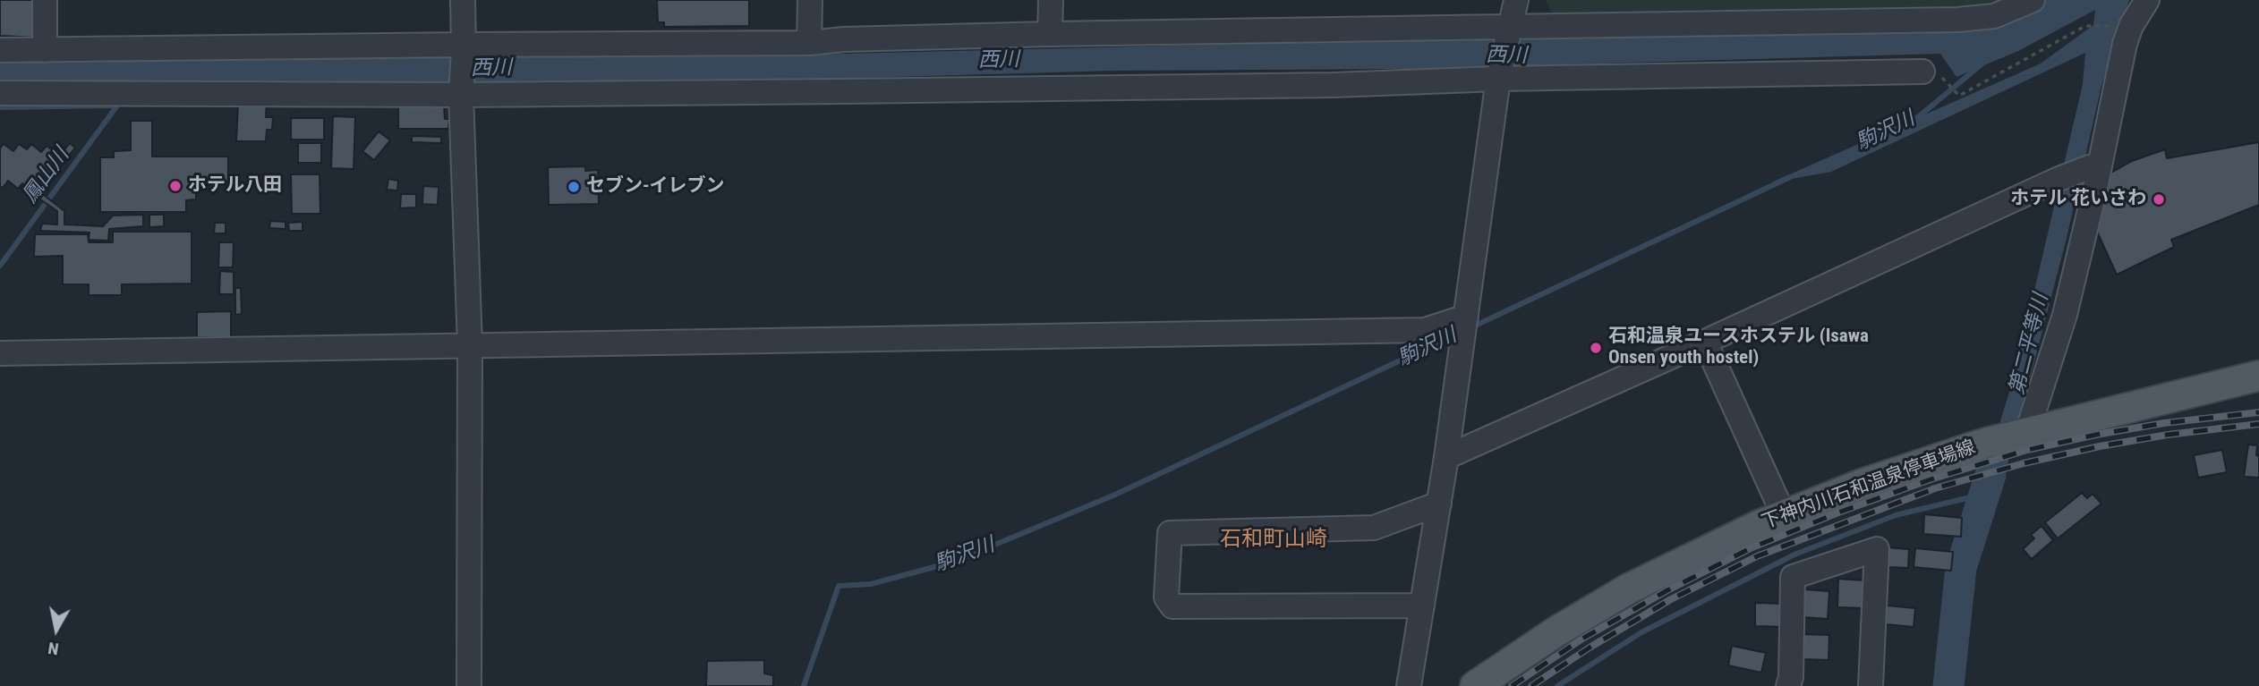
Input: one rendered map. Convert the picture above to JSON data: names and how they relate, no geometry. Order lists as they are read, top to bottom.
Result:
{
  "streets": {
    "main road": ["下神内川石和温泉停車場線"]
  },
  "districts": ["石和町山崎"],
  "water": [
    "西川",
    "駒沢川",
    "鳳山川",
    "第二平等川"
  ],
  "places": [
    "ホテル八田",
    "セブン-イレブン",
    "ホテル 花いさわ",
    "石和温泉ユースホステル (Isawa Onsen youth hostel)"
  ],
  "north": "bottom"
}
